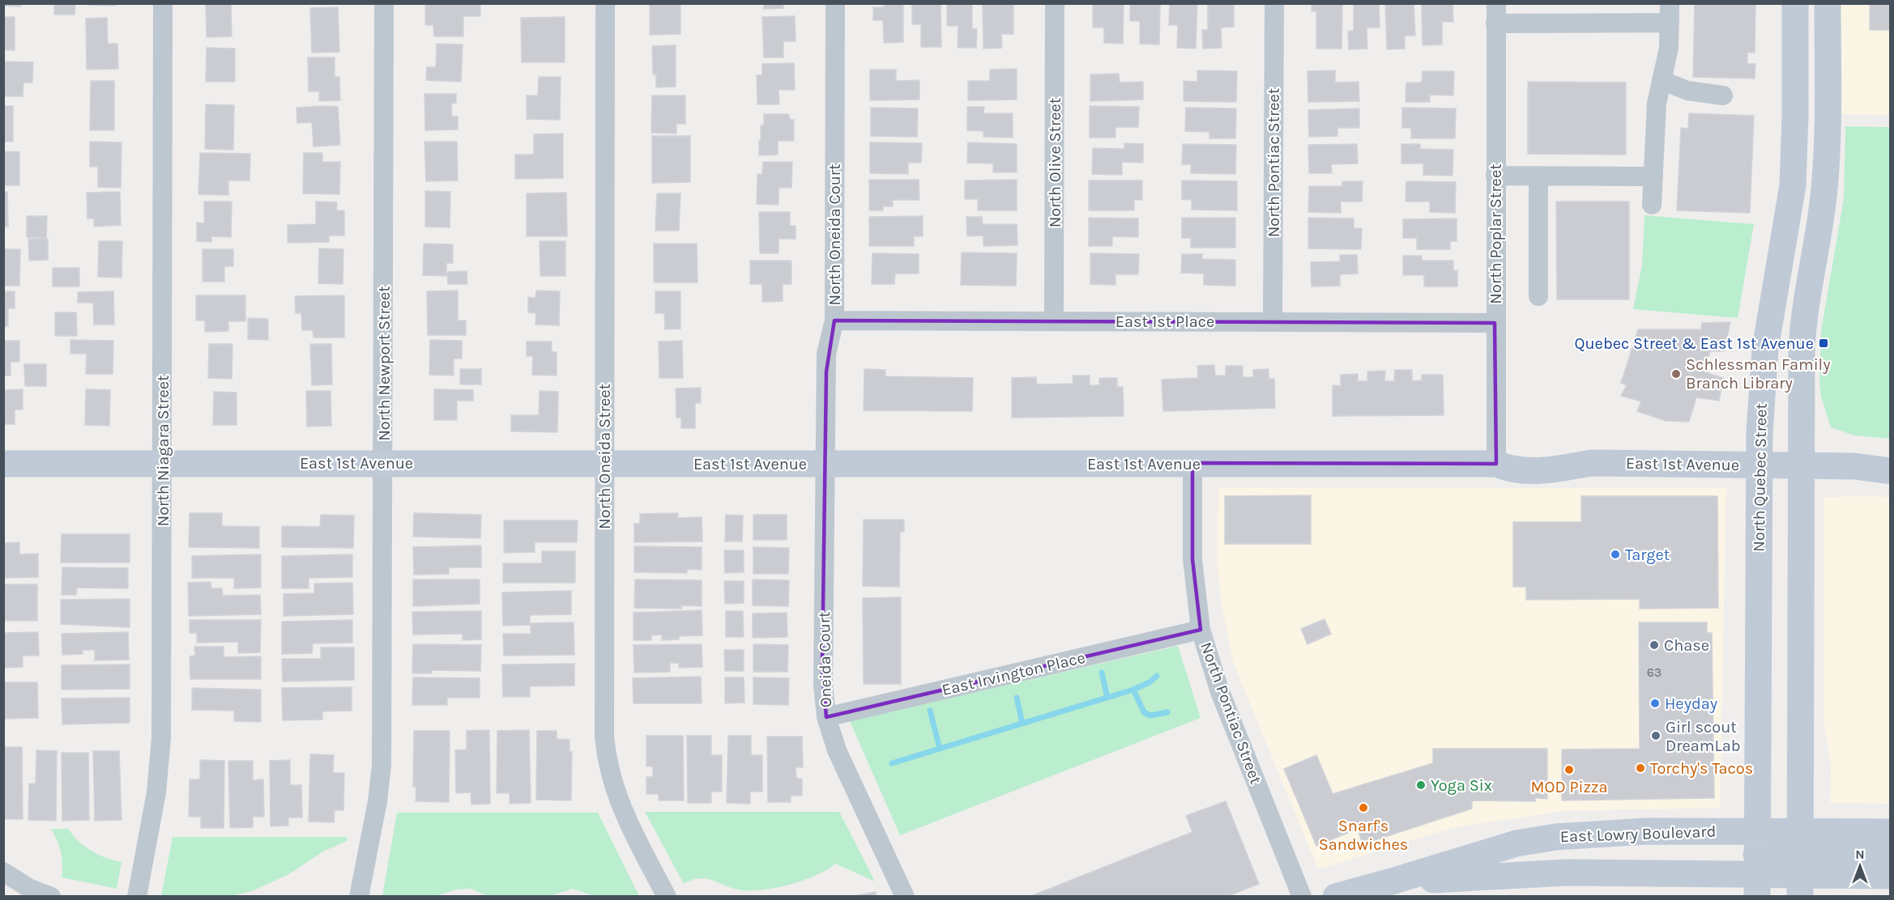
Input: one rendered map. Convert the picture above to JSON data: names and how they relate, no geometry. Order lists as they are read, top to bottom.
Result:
{
  "streets": {
    "street": [
      "North Olive Street",
      "North Pontiac Street",
      "North Poplar Street",
      "North Oneida Court",
      "East 1st Place",
      "North Newport Street",
      "North Niagara Street",
      "North Oneida Street",
      "East 1st Avenue",
      "North Quebec Street",
      "Oneida Court",
      "East Irvington Place",
      "East Lowry Boulevard"
    ]
  },
  "crossings": [
    ["North Olive Street", "East 1st Place"],
    ["North Pontiac Street", "East 1st Place"],
    ["North Pontiac Street", "East 1st Avenue"],
    ["North Pontiac Street", "East Irvington Place"],
    ["North Poplar Street", "East 1st Place"],
    ["North Poplar Street", "East 1st Avenue"],
    ["North Oneida Court", "East 1st Place"],
    ["North Oneida Court", "East 1st Avenue"],
    ["North Oneida Court", "Oneida Court"],
    ["North Newport Street", "East 1st Avenue"],
    ["North Niagara Street", "East 1st Avenue"],
    ["North Oneida Street", "East 1st Avenue"],
    ["East 1st Avenue", "North Quebec Street"],
    ["East 1st Avenue", "Oneida Court"],
    ["North Quebec Street", "East Lowry Boulevard"],
    ["Oneida Court", "East Irvington Place"]
  ],
  "places": {
    "transit": ["Quebec Street & East 1st Avenue"],
    "other": [
      "Schlessman Family Branch Library",
      "Target",
      "Chase",
      "Heyday",
      "Girl scout DreamLab",
      "Torchy's Tacos",
      "MOD Pizza",
      "Yoga Six",
      "Snarf's Sandwiches"
    ]
  },
  "house_numbers": ["63"],
  "north": "top"
}
